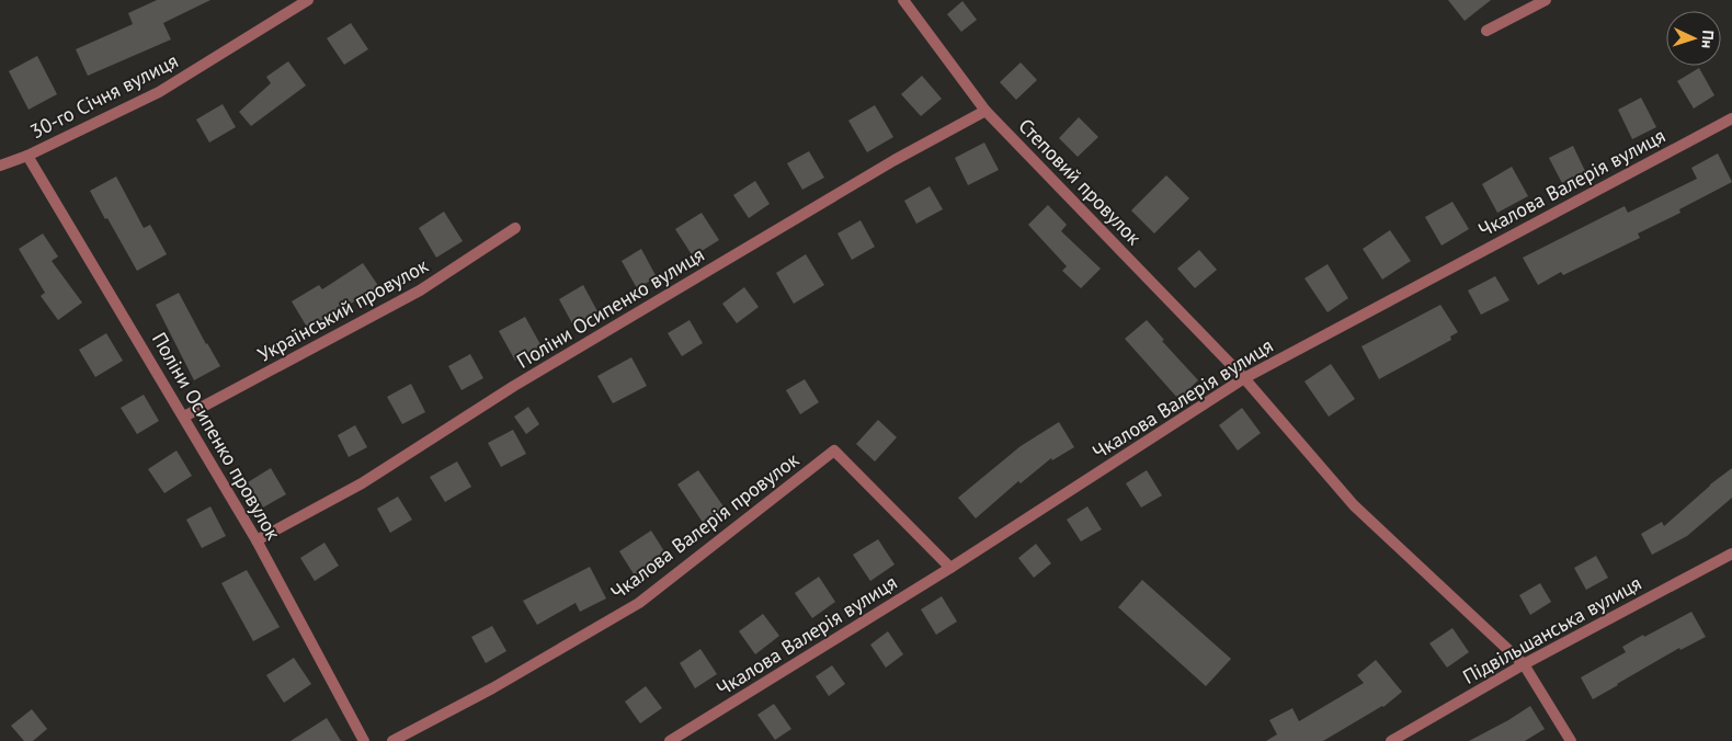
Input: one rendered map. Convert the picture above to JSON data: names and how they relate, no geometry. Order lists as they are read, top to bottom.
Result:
{
  "streets": {
    "street": [
      "30-го Січня вулиця",
      "Степовий провулок",
      "Чкалова Валерія вулиця",
      "Поліни Осипенко вулиця",
      "Український провулок",
      "Поліни Осипенко провулок",
      "Чкалова Валерія провулок",
      "Підвільшанська вулиця"
    ]
  },
  "crossings": [
    ["30-го Січня вулиця", "Поліни Осипенко провулок"],
    ["Степовий провулок", "Чкалова Валерія вулиця"],
    ["Степовий провулок", "Поліни Осипенко вулиця"],
    ["Степовий провулок", "Підвільшанська вулиця"],
    ["Чкалова Валерія вулиця", "Чкалова Валерія провулок"],
    ["Поліни Осипенко вулиця", "Поліни Осипенко провулок"],
    ["Український провулок", "Поліни Осипенко провулок"]
  ],
  "north": "right"
}
